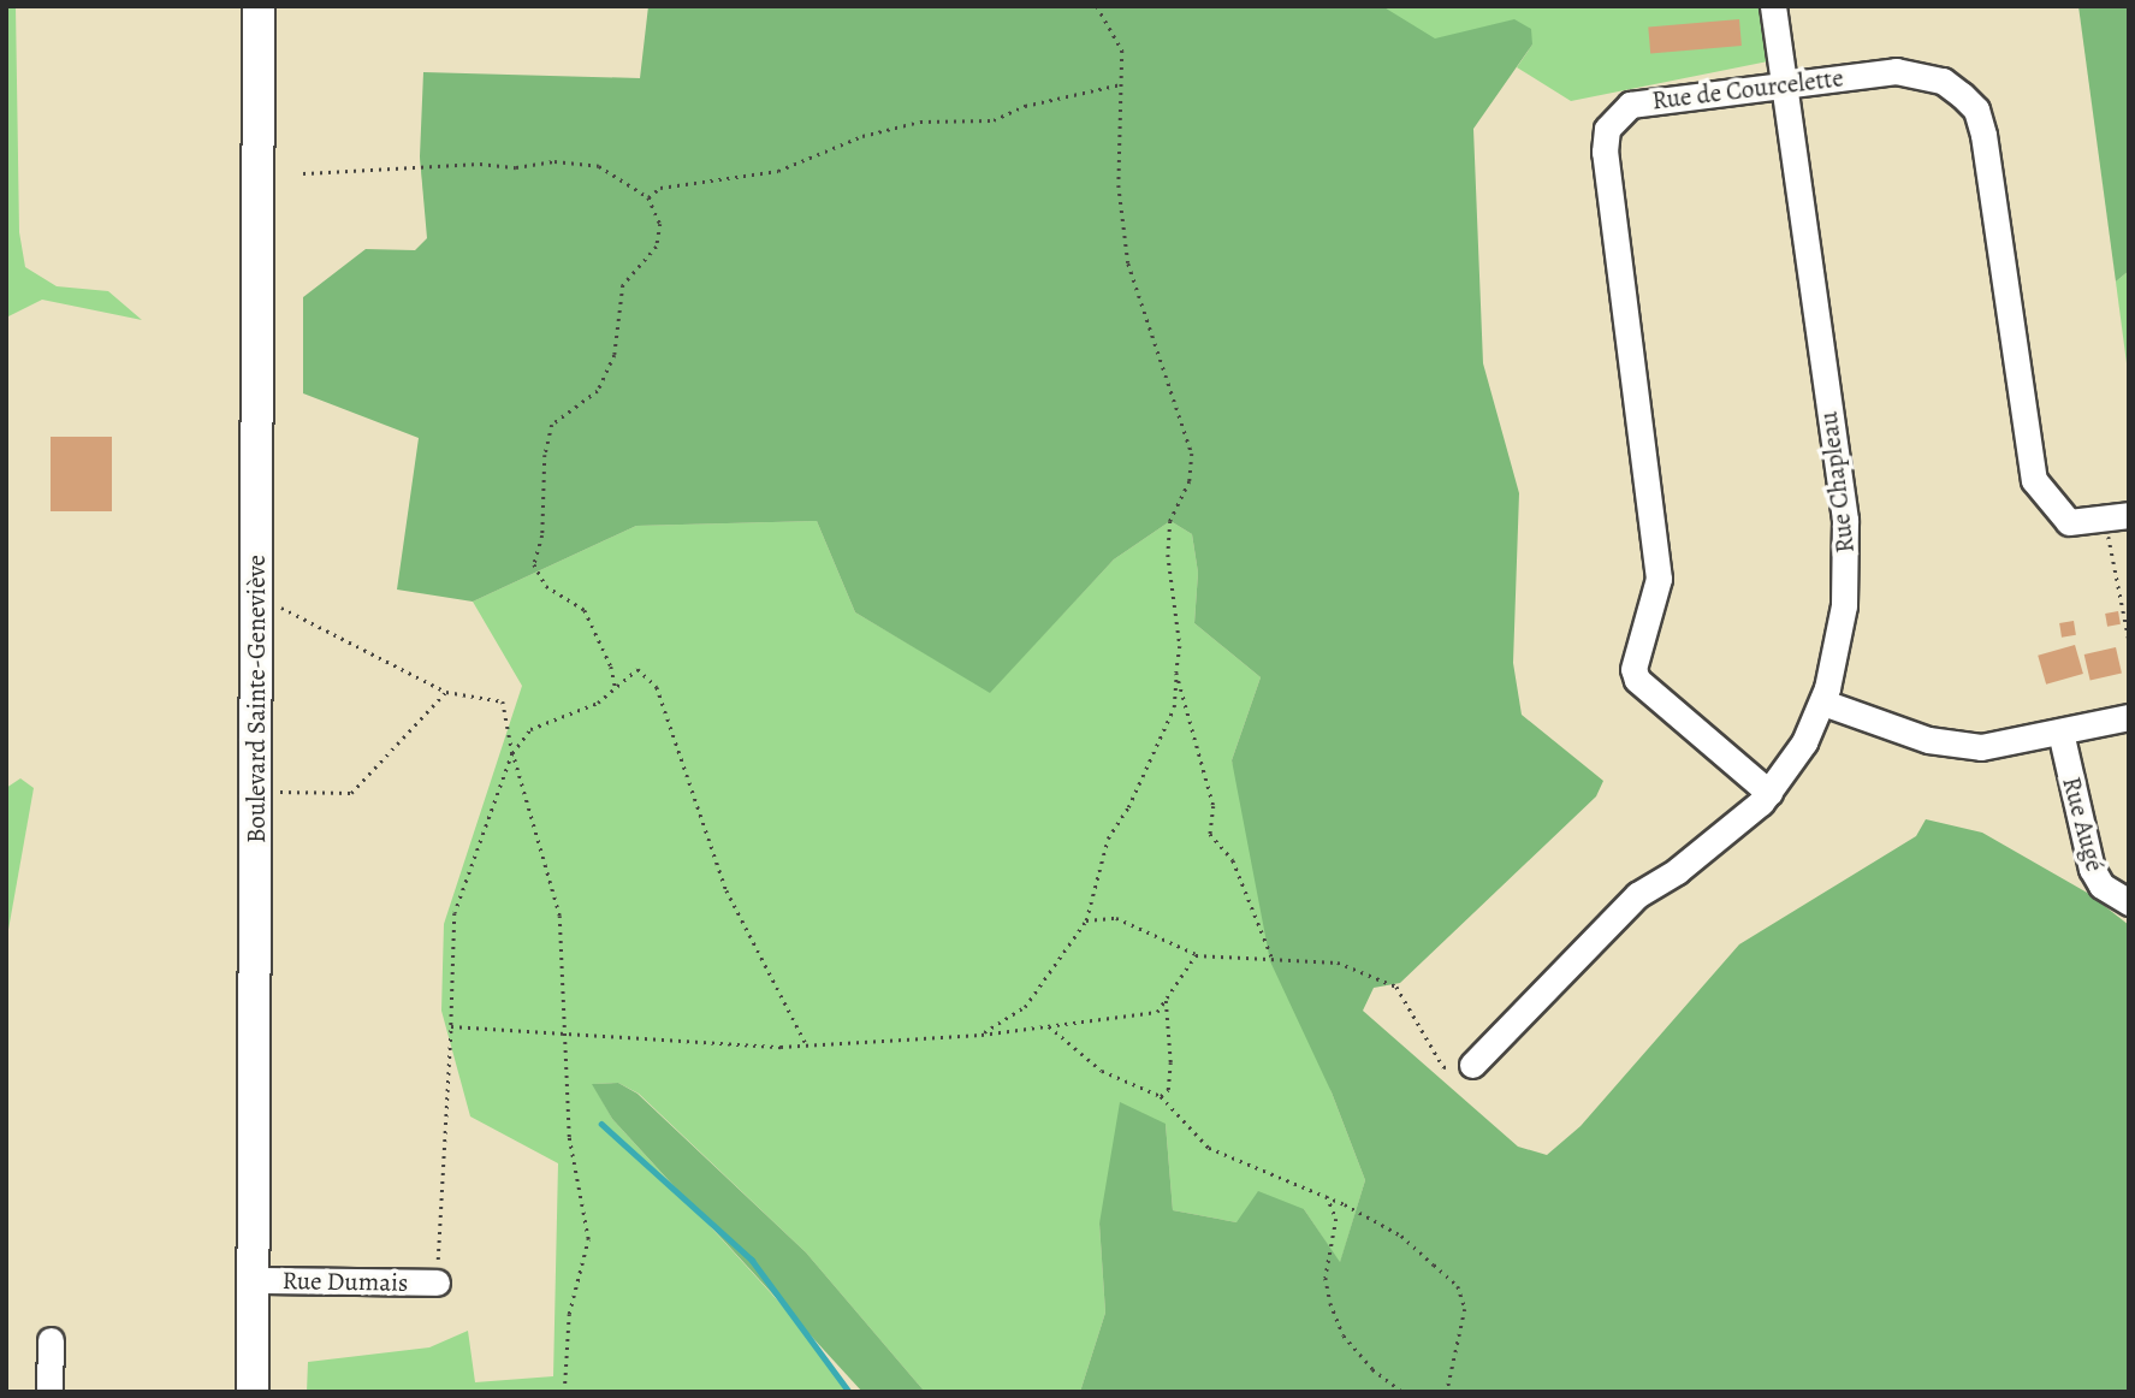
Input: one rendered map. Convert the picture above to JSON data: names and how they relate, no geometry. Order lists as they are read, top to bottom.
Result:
{
  "streets": {
    "main road": ["Boulevard Sainte-Geneviève"],
    "street": [
      "Rue de Courcelette",
      "Rue Chapleau",
      "Rue Augé",
      "Rue Dumais"
    ]
  },
  "crossings": [
    ["Rue de Courcelette", "Rue Chapleau"],
    ["Boulevard Sainte-Geneviève", "Rue Dumais"]
  ]
}
